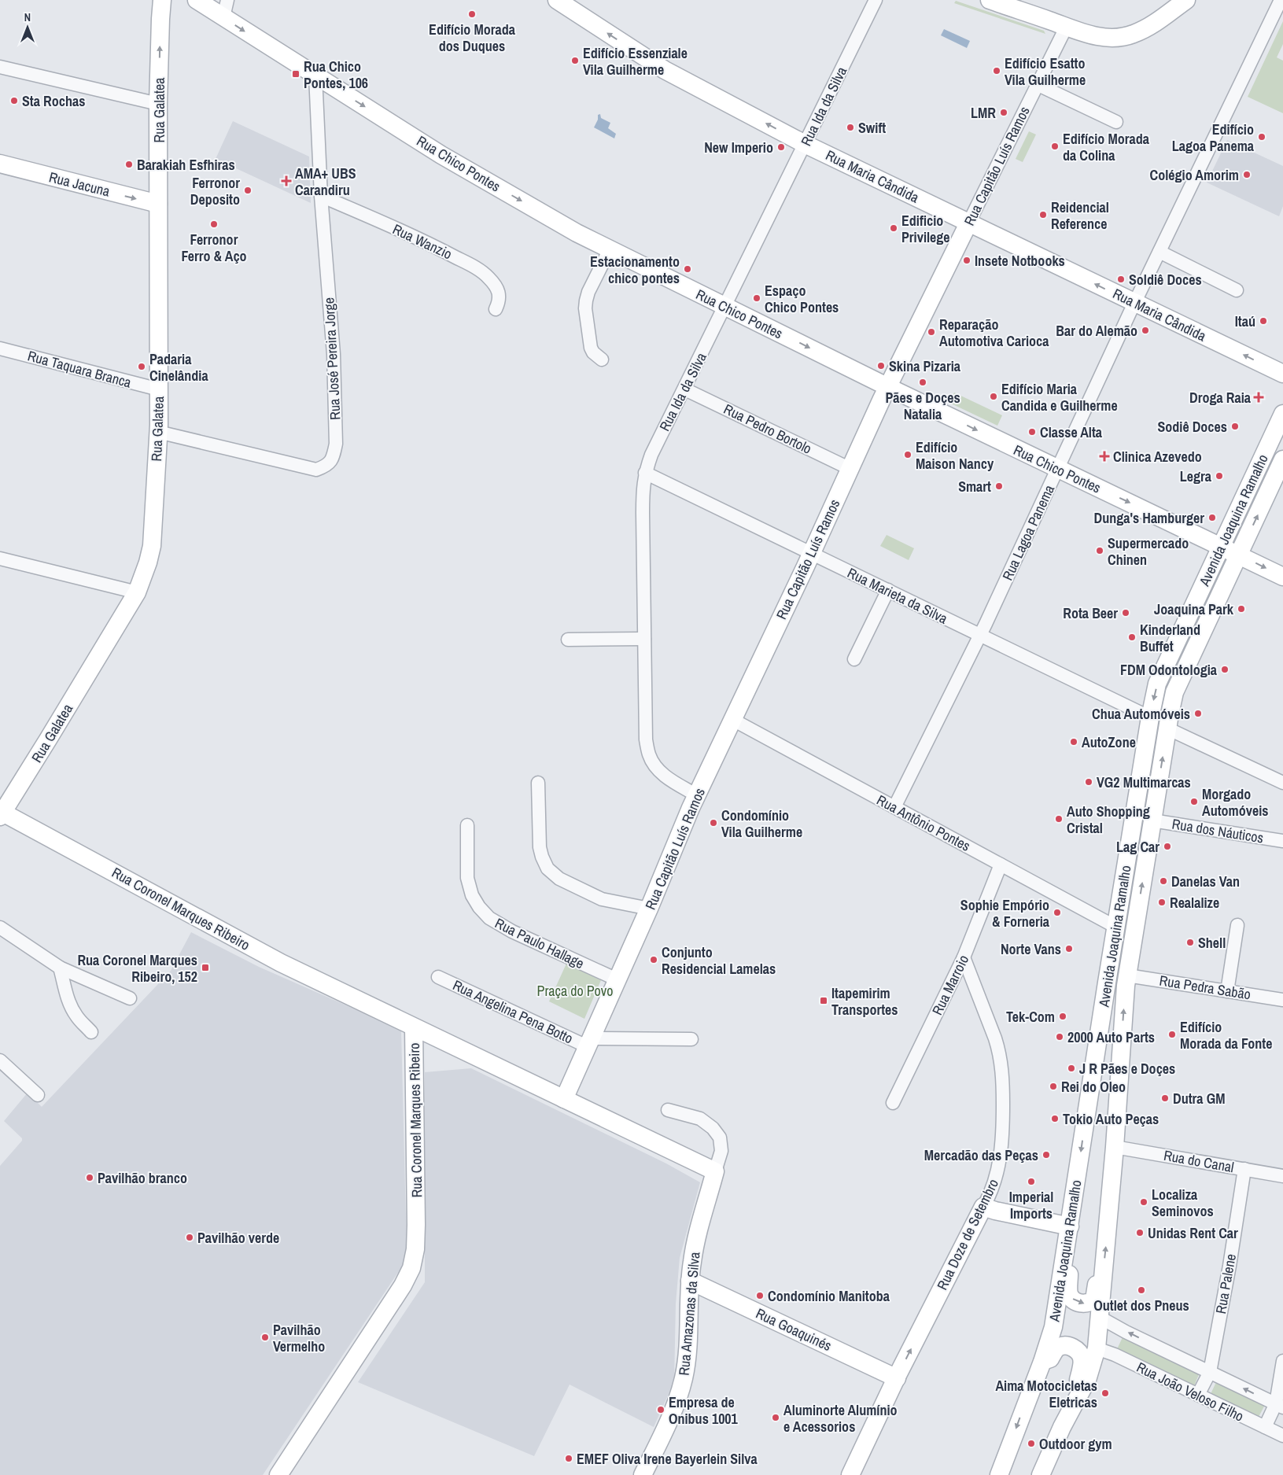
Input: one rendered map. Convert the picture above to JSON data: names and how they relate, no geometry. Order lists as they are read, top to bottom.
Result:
{
  "streets": {
    "main road": [
      "Rua Galatea",
      "Rua Chico Pontes",
      "Rua Capitão Luís Ramos",
      "Rua Maria Cândida",
      "Rua Jacuna",
      "Avenida Joaquina Ramalho",
      "Rua Coronel Marques Ribeiro",
      "Rua Doze de Setembro",
      "Rua Amazonas da Silva",
      "Rua Goaquinés"
    ],
    "street": [
      "Rua Ida da Silva",
      "Rua Wanzio",
      "Rua José Pereira Jorge",
      "Rua Taquara Branca",
      "Rua Pedro Bortolo",
      "Rua Lagoa Panema",
      "Rua Marieta da Silva",
      "Rua Antônio Pontes",
      "Rua dos Náuticos",
      "Rua Paulo Hallage",
      "Rua Marroio",
      "Rua Pedra Sabão",
      "Rua Angelina Pena Botto",
      "Rua do Canal",
      "Rua Palene",
      "Rua João Veloso Filho"
    ]
  },
  "crossings": [
    ["Rua Ida da Silva", "Rua Chico Pontes"],
    ["Rua Ida da Silva", "Rua Capitão Luís Ramos"],
    ["Rua Ida da Silva", "Rua Maria Cândida"],
    ["Rua Ida da Silva", "Rua Pedro Bortolo"],
    ["Rua Ida da Silva", "Rua Marieta da Silva"],
    ["Rua Galatea", "Rua Jacuna"],
    ["Rua Galatea", "Rua José Pereira Jorge"],
    ["Rua Galatea", "Rua Taquara Branca"],
    ["Rua Galatea", "Rua Coronel Marques Ribeiro"],
    ["Rua Chico Pontes", "Rua Capitão Luís Ramos"],
    ["Rua Chico Pontes", "Rua José Pereira Jorge"],
    ["Rua Chico Pontes", "Avenida Joaquina Ramalho"],
    ["Rua Chico Pontes", "Rua Lagoa Panema"],
    ["Rua Capitão Luís Ramos", "Rua Maria Cândida"],
    ["Rua Capitão Luís Ramos", "Rua Pedro Bortolo"],
    ["Rua Capitão Luís Ramos", "Rua Marieta da Silva"],
    ["Rua Capitão Luís Ramos", "Rua Antônio Pontes"],
    ["Rua Capitão Luís Ramos", "Rua Paulo Hallage"],
    ["Rua Capitão Luís Ramos", "Rua Angelina Pena Botto"],
    ["Rua Maria Cândida", "Rua Lagoa Panema"],
    ["Rua Wanzio", "Rua José Pereira Jorge"],
    ["Avenida Joaquina Ramalho", "Rua Marieta da Silva"],
    ["Avenida Joaquina Ramalho", "Rua Antônio Pontes"],
    ["Avenida Joaquina Ramalho", "Rua dos Náuticos"],
    ["Avenida Joaquina Ramalho", "Rua Pedra Sabão"],
    ["Avenida Joaquina Ramalho", "Rua do Canal"],
    ["Avenida Joaquina Ramalho", "Rua João Veloso Filho"],
    ["Rua Lagoa Panema", "Rua Marieta da Silva"],
    ["Rua Lagoa Panema", "Rua Antônio Pontes"],
    ["Rua Antônio Pontes", "Rua Marroio"],
    ["Rua Marroio", "Rua Doze de Setembro"],
    ["Rua do Canal", "Rua Palene"],
    ["Rua Doze de Setembro", "Rua Goaquinés"],
    ["Rua Palene", "Rua João Veloso Filho"],
    ["Rua Amazonas da Silva", "Rua Goaquinés"]
  ],
  "one_way": ["Rua Chico Pontes", "Rua Maria Cândida", "Rua Jacuna"],
  "parks": ["Praça do Povo"],
  "places": {
    "other": [
      "Edifício Morada dos Duques",
      "Edifício Essenziale Vila Guilherme",
      "Edifício Esatto Vila Guilherme",
      "Sta Rochas",
      "LMR",
      "Swift",
      "Edifício Lagoa Panema",
      "Edifício Morada da Colina",
      "New Imperio",
      "Barakiah Esfhiras",
      "Colégio Amorim",
      "Ferronor Deposito",
      "Reidencial Reference",
      "Ferronor Ferro & Aço",
      "Edificio Privilege",
      "Insete Notbooks",
      "Estacionamento chico pontes",
      "Soldiê Doces",
      "Espaço Chico Pontes",
      "Itaú",
      "Bar do Alemão",
      "Reparação Automotiva Carioca",
      "Skina Pizaria",
      "Padaria Cinelândia",
      "Pães e Doçes Natalia",
      "Edifício Maria Candida e Guilherme",
      "Sodiê Doces",
      "Classe Alta",
      "Edifício Maison Nancy",
      "Legra",
      "Smart",
      "Dunga's Hamburger",
      "Supermercado Chinen",
      "Joaquina Park",
      "Rota Beer",
      "Kinderland Buffet",
      "FDM Odontologia",
      "Chua Automóveis",
      "AutoZone",
      "VG2 Multimarcas",
      "Morgado Automóveis",
      "Auto Shopping Cristal",
      "Condomínio Vila Guilherme",
      "Lag Car",
      "Danelas Van",
      "Realalize",
      "Sophie Empório & Forneria",
      "Shell",
      "Norte Vans",
      "Conjunto Residencial Lamelas",
      "Tek-Com",
      "Edifício Morada da Fonte",
      "2000 Auto Parts",
      "J R Pães e Doçes",
      "Rei do Oleo",
      "Dutra GM",
      "Tokio Auto Peças",
      "Mercadão das Peças",
      "Pavilhão branco",
      "Imperial Imports",
      "Localiza Seminovos",
      "Unidas Rent Car",
      "Pavilhão verde",
      "Outlet dos Pneus",
      "Condomínio Manitoba",
      "Pavilhão Vermelho",
      "Aima Motocicletas Eletricas",
      "Empresa de Onibus 1001",
      "Aluminorte Alumínio e Acessorios",
      "Outdoor gym",
      "EMEF Oliva Irene Bayerlein Silva"
    ],
    "transit": ["Rua Chico Pontes, 106", "Rua Coronel Marques Ribeiro, 152", "Itapemirim Transportes"],
    "health": ["AMA+ UBS Carandiru", "Droga Raia", "Clinica Azevedo"]
  },
  "north": "top"
}
